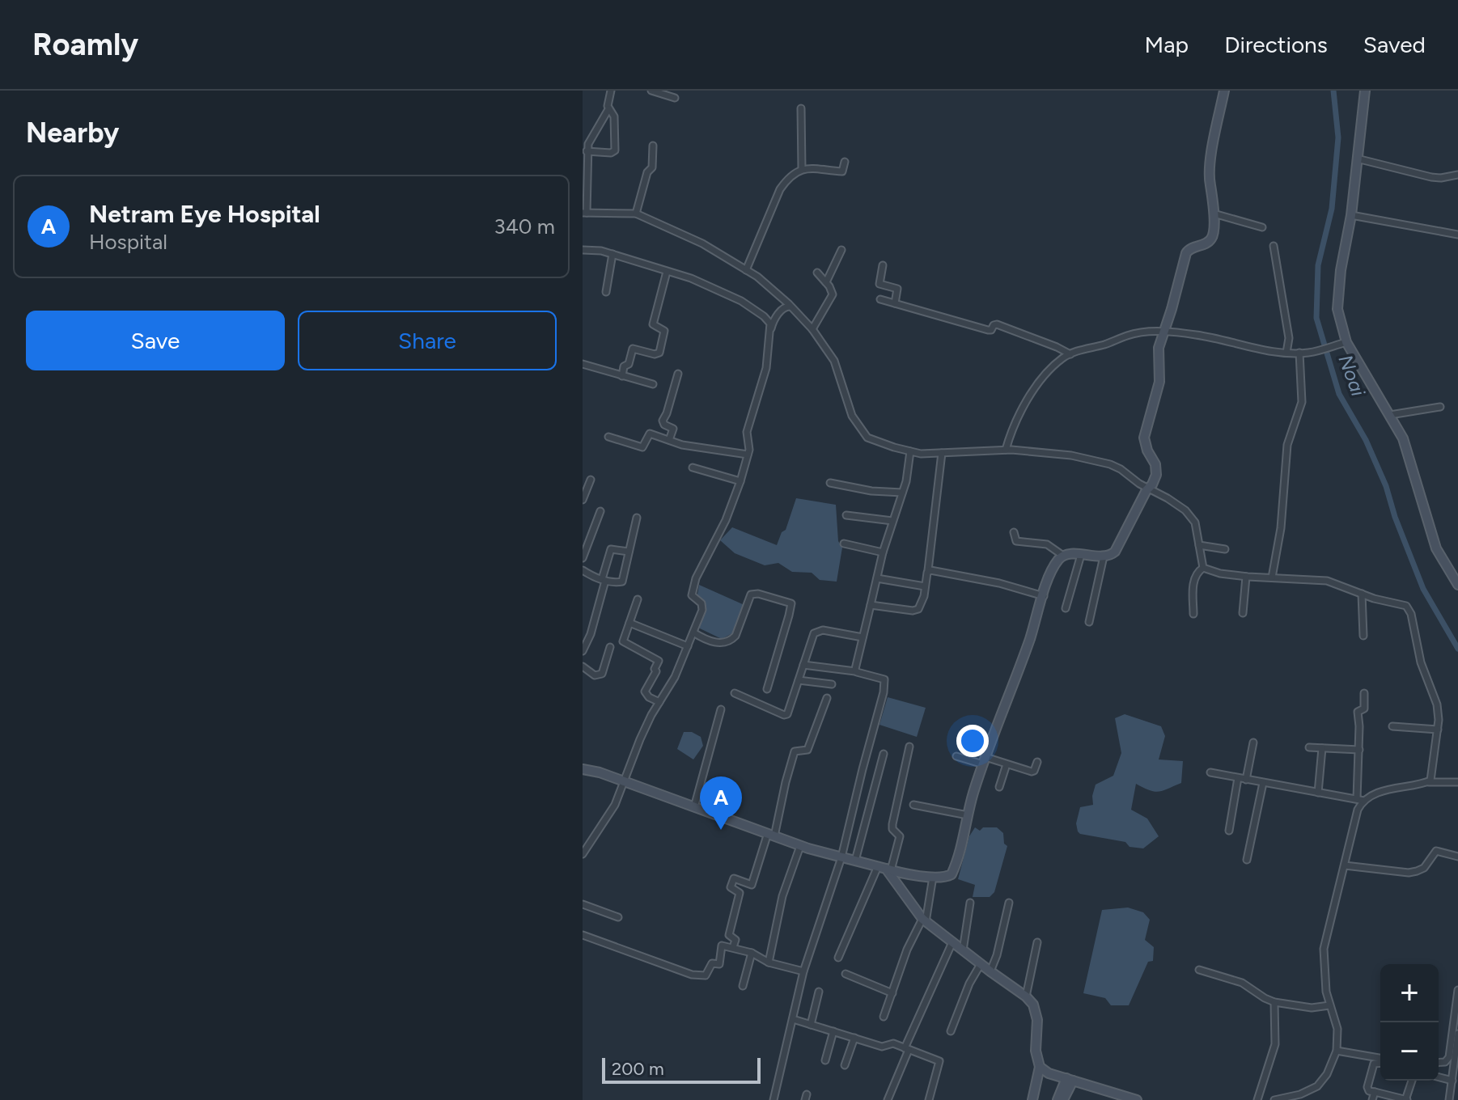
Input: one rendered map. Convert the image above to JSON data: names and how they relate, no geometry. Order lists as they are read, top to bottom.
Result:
{
  "water": ["Noai"],
  "scale_bar": "200 m",
  "page": {
    "header": "Roamly",
    "nav": ["Map", "Directions", "Saved"],
    "heading": "Nearby",
    "list": [
      {
        "mark": "A",
        "name": "Netram Eye Hospital",
        "note": "Hospital",
        "value": "340 m"
      }
    ],
    "buttons": ["Save", "Share"],
    "pins": "A",
    "map_buttons": ["+", "−"],
    "scale": "200 m"
  }
}
